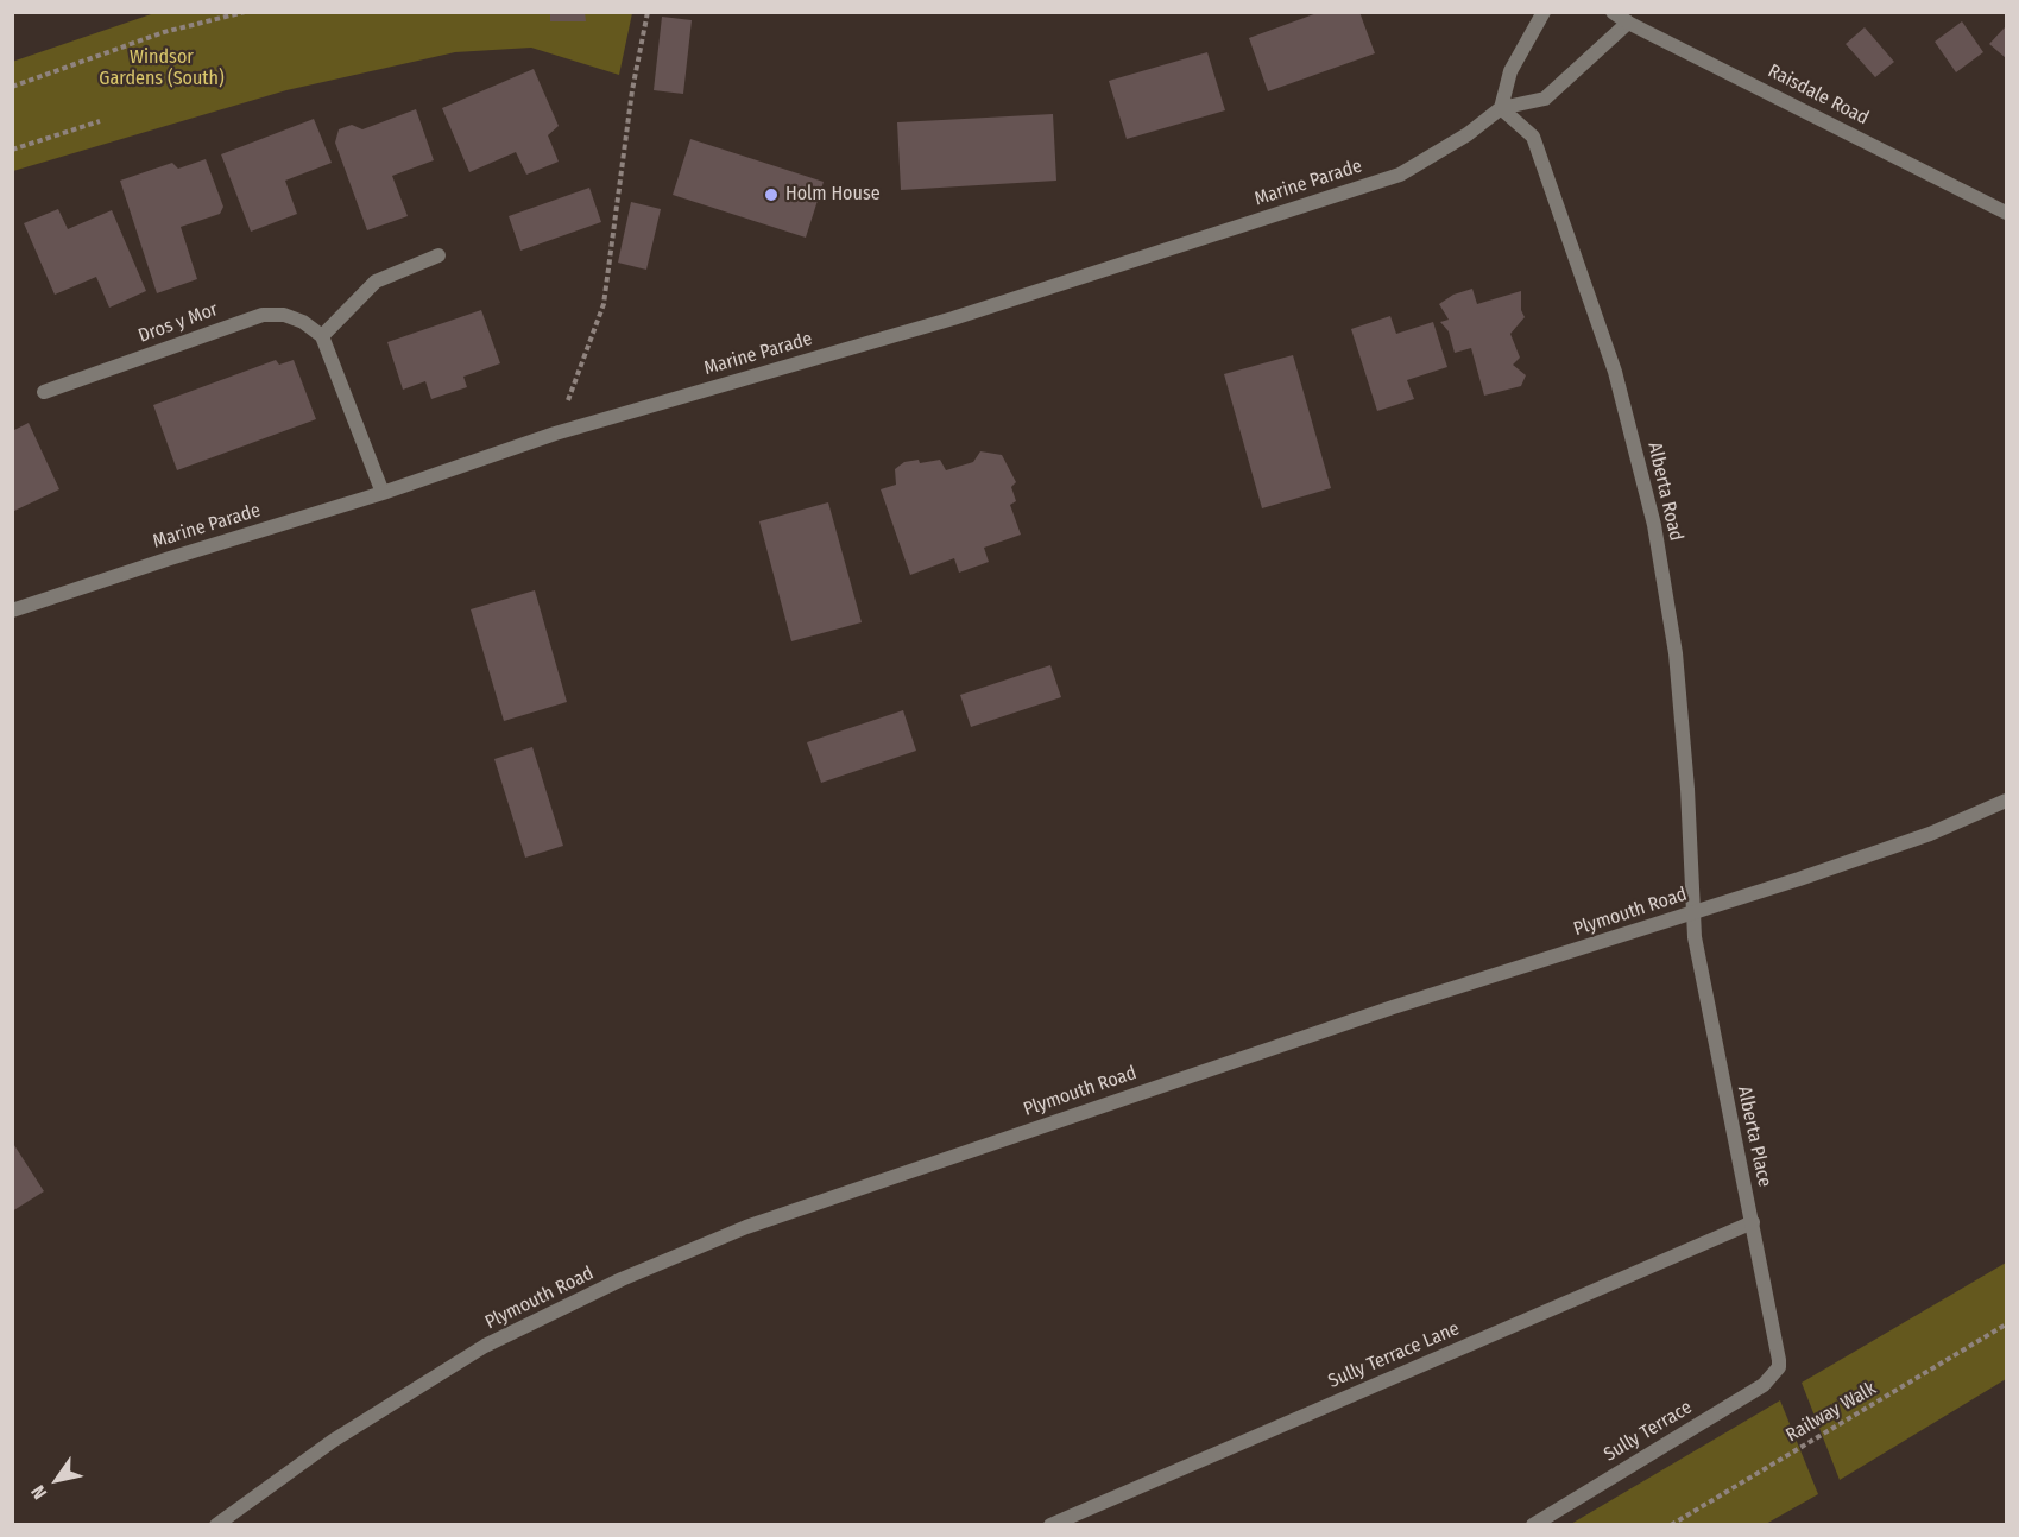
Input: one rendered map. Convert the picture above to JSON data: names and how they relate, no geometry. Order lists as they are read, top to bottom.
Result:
{
  "streets": {
    "street": [
      "Raisdale Road",
      "Marine Parade",
      "Dros y Mor",
      "Alberta Road",
      "Plymouth Road",
      "Alberta Place",
      "Sully Terrace Lane",
      "Sully Terrace"
    ],
    "path": ["Railway Walk"]
  },
  "crossings": [
    ["Raisdale Road", "Marine Parade"],
    ["Marine Parade", "Alberta Road"],
    ["Alberta Road", "Plymouth Road"],
    ["Alberta Road", "Alberta Place"],
    ["Plymouth Road", "Alberta Place"],
    ["Alberta Place", "Sully Terrace Lane"],
    ["Alberta Place", "Sully Terrace"]
  ],
  "parks": ["Windsor Gardens (South)"],
  "places": ["Holm House"],
  "north": "bottom left"
}
